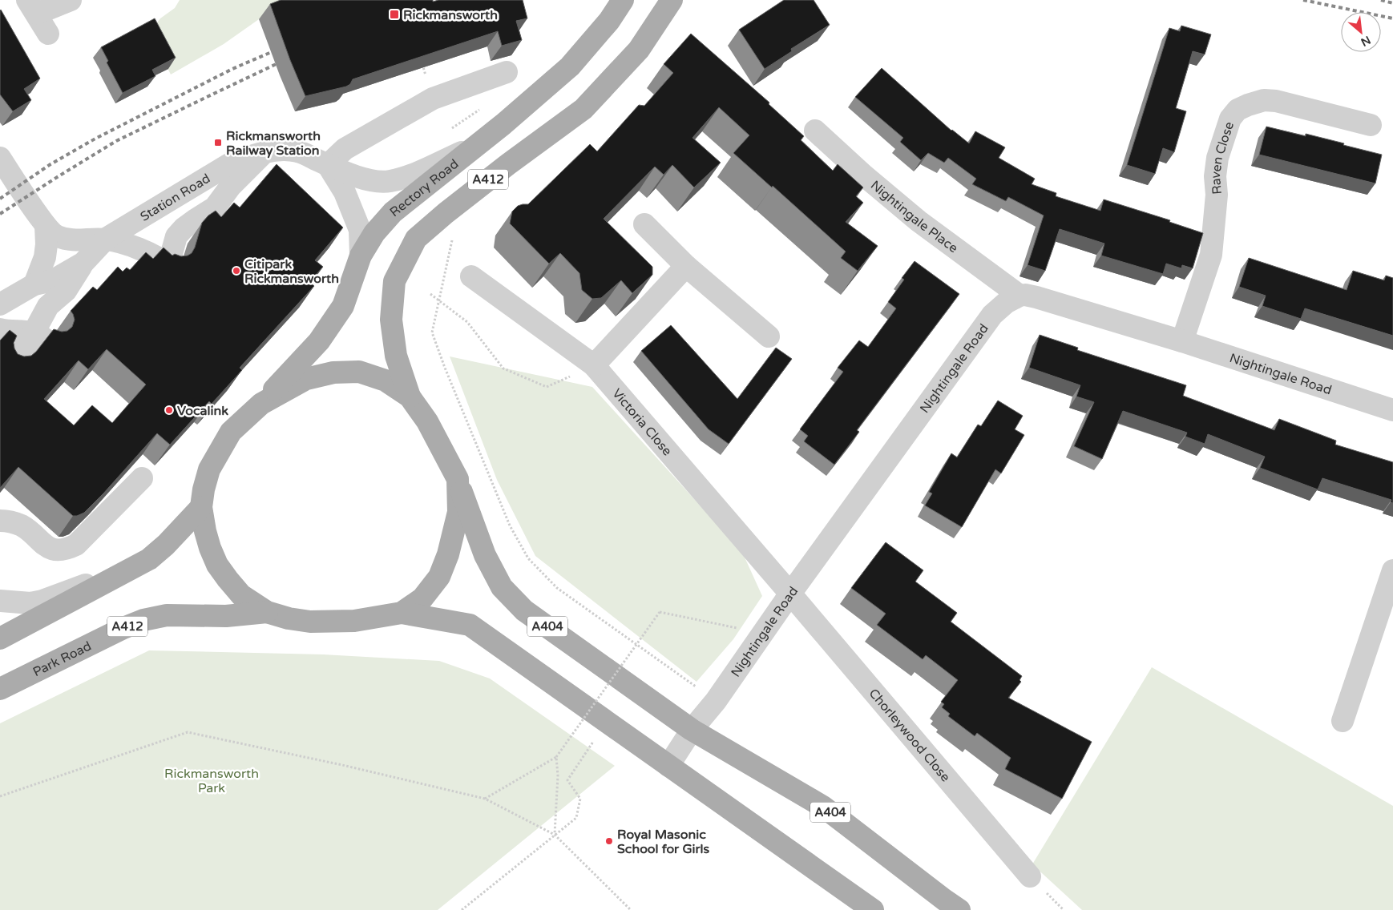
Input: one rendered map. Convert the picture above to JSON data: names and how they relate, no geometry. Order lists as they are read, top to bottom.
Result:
{
  "streets": {
    "main road": [
      "A412",
      "Rectory Road",
      "A404",
      "Park Road"
    ],
    "street": [
      "Raven Close",
      "Station Road",
      "Nightingale Place",
      "Nightingale Road",
      "Victoria Close",
      "Chorleywood Close"
    ]
  },
  "crossings": [
    ["Raven Close", "Nightingale Road"],
    ["Rectory Road", "Station Road"],
    ["Nightingale Place", "Nightingale Road"],
    ["Nightingale Road", "Victoria Close"],
    ["Nightingale Road", "A404"],
    ["Nightingale Road", "Chorleywood Close"],
    ["Victoria Close", "Chorleywood Close"]
  ],
  "parks": ["Rickmansworth Park"],
  "places": {
    "transit": ["Rickmansworth", "Rickmansworth Railway Station"],
    "other": ["Citipark Rickmansworth", "Vocalink", "Royal Masonic School for Girls"]
  },
  "north": "bottom right"
}
